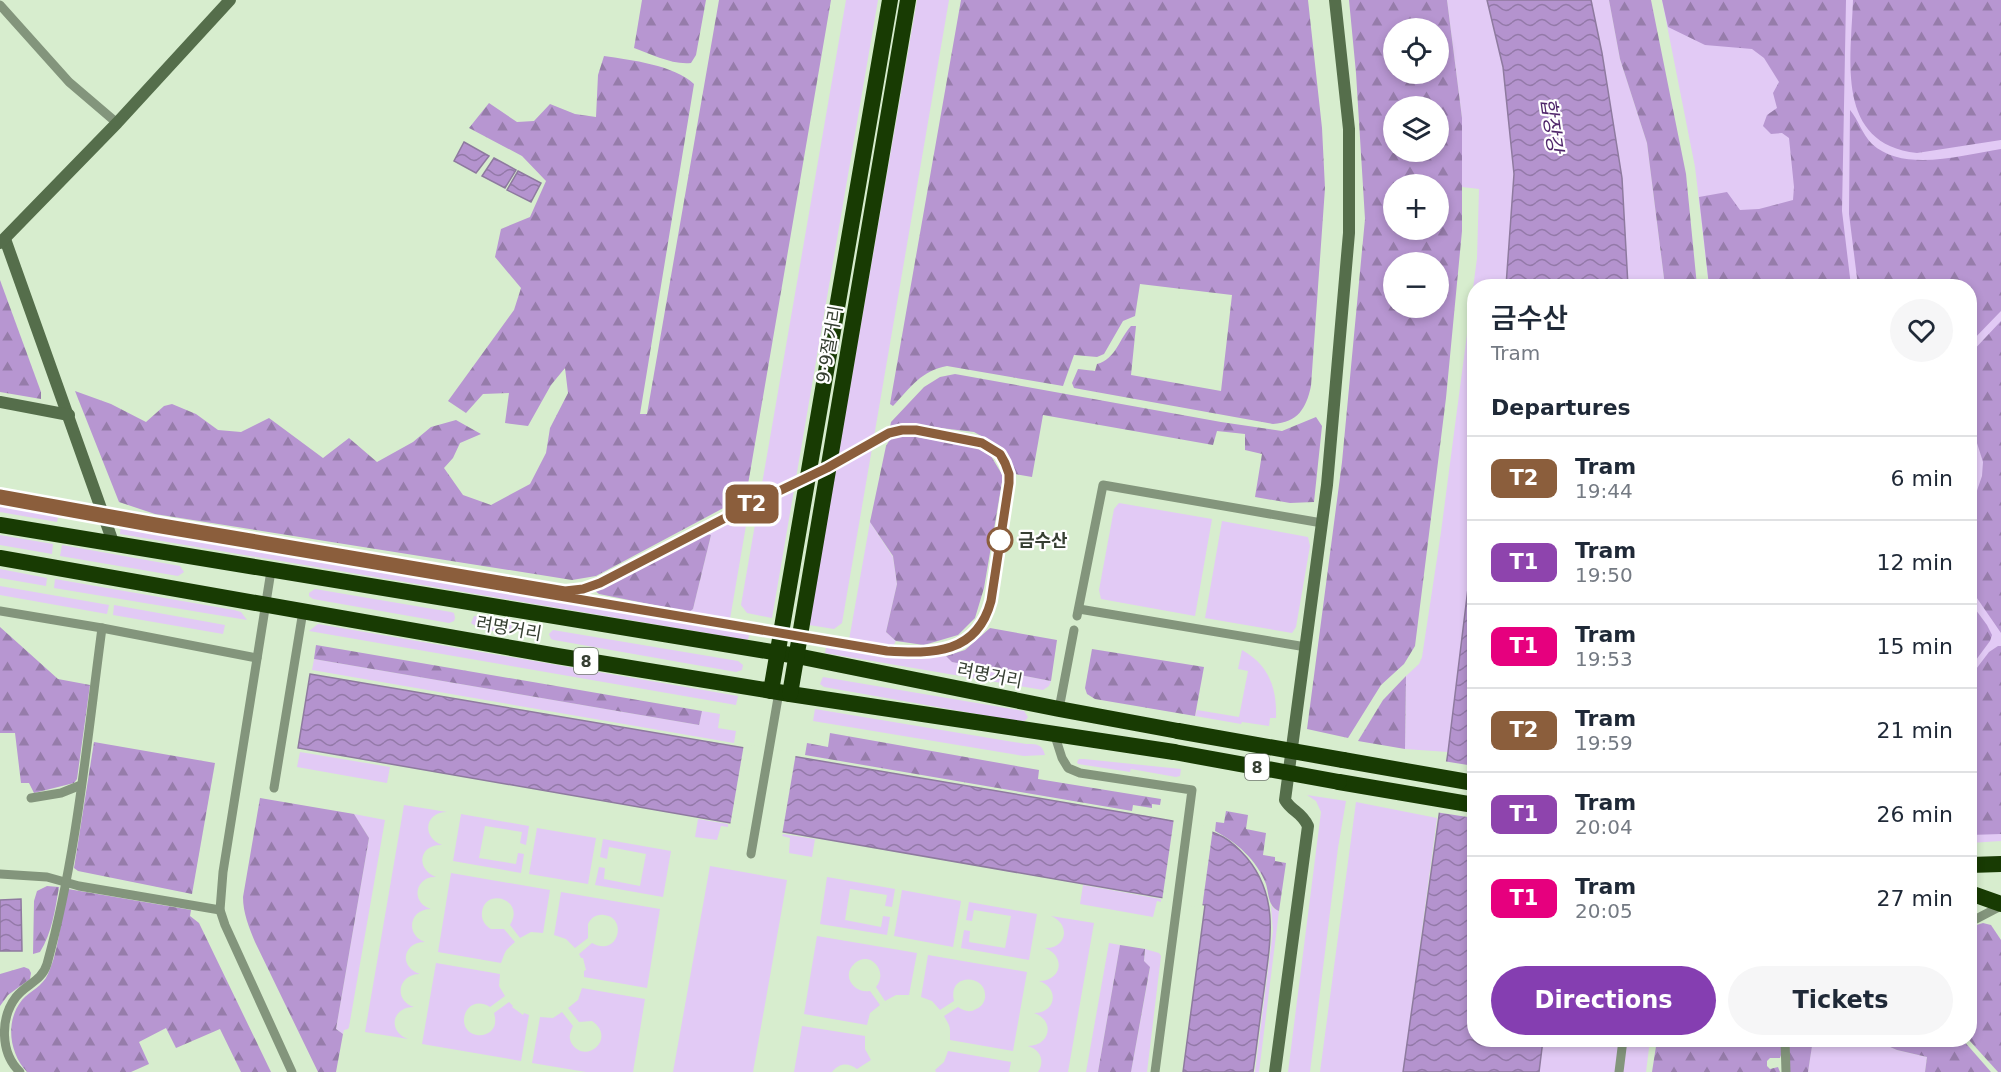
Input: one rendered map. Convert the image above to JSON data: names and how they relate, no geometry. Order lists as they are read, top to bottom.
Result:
{
  "streets": {
    "highway": ["9·9절거리", "려명거리", "8"]
  },
  "crossings": [
    ["9·9절거리", "려명거리"]
  ],
  "water": ["합장강"],
  "places": ["금수산"],
  "lines": ["tram line T2"],
  "page": {
    "on_map": "T2",
    "map_buttons": ["+", "−"],
    "heading": [
      ["금수산", "Tram"],
      "Departures"
    ],
    "list": [
      {
        "mark": "T2",
        "name": "Tram",
        "note": "19:44",
        "value": "6 min"
      },
      {
        "mark": "T1",
        "name": "Tram",
        "note": "19:50",
        "value": "12 min"
      },
      {
        "mark": "T1",
        "name": "Tram",
        "note": "19:53",
        "value": "15 min"
      },
      {
        "mark": "T2",
        "name": "Tram",
        "note": "19:59",
        "value": "21 min"
      },
      {
        "mark": "T1",
        "name": "Tram",
        "note": "20:04",
        "value": "26 min"
      },
      {
        "mark": "T1",
        "name": "Tram",
        "note": "20:05",
        "value": "27 min"
      }
    ],
    "buttons": ["Directions", "Tickets"]
  }
}
